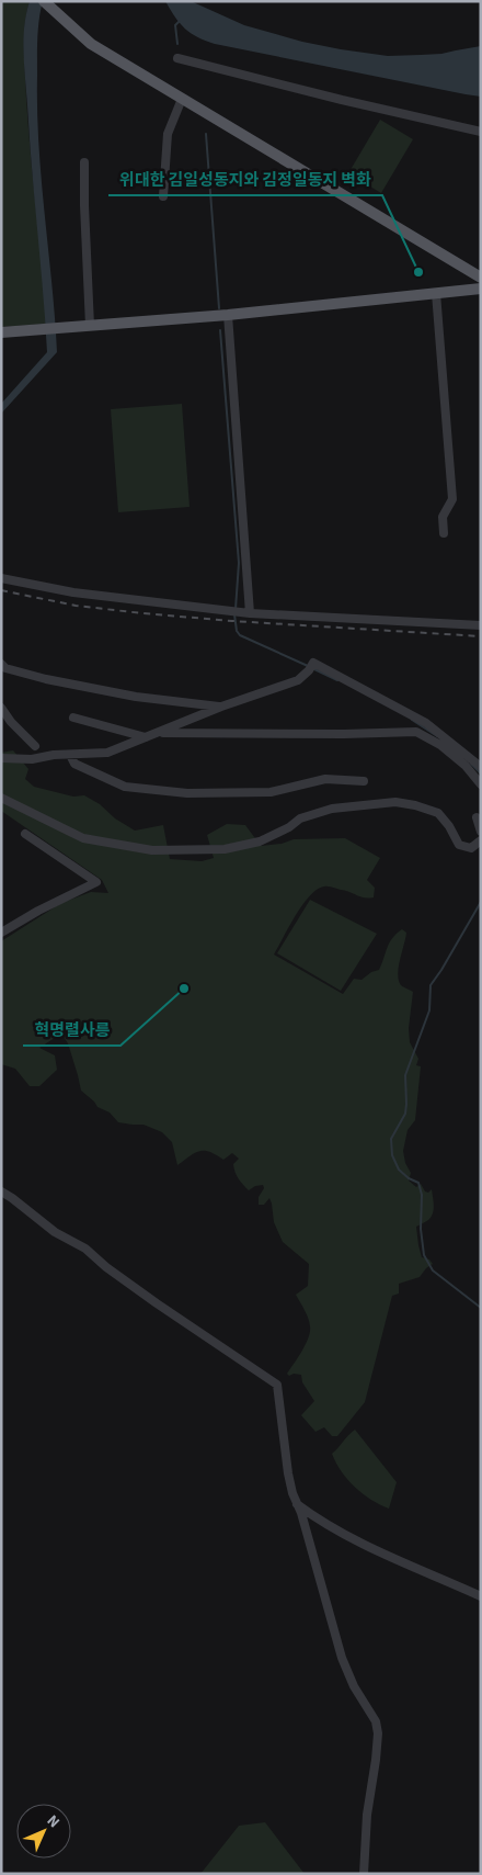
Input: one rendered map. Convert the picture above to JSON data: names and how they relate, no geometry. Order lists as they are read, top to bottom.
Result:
{
  "places": ["위대한 김일성동지와 김정일동지 벽화", "혁명렬사릉"],
  "north": "top right"
}
